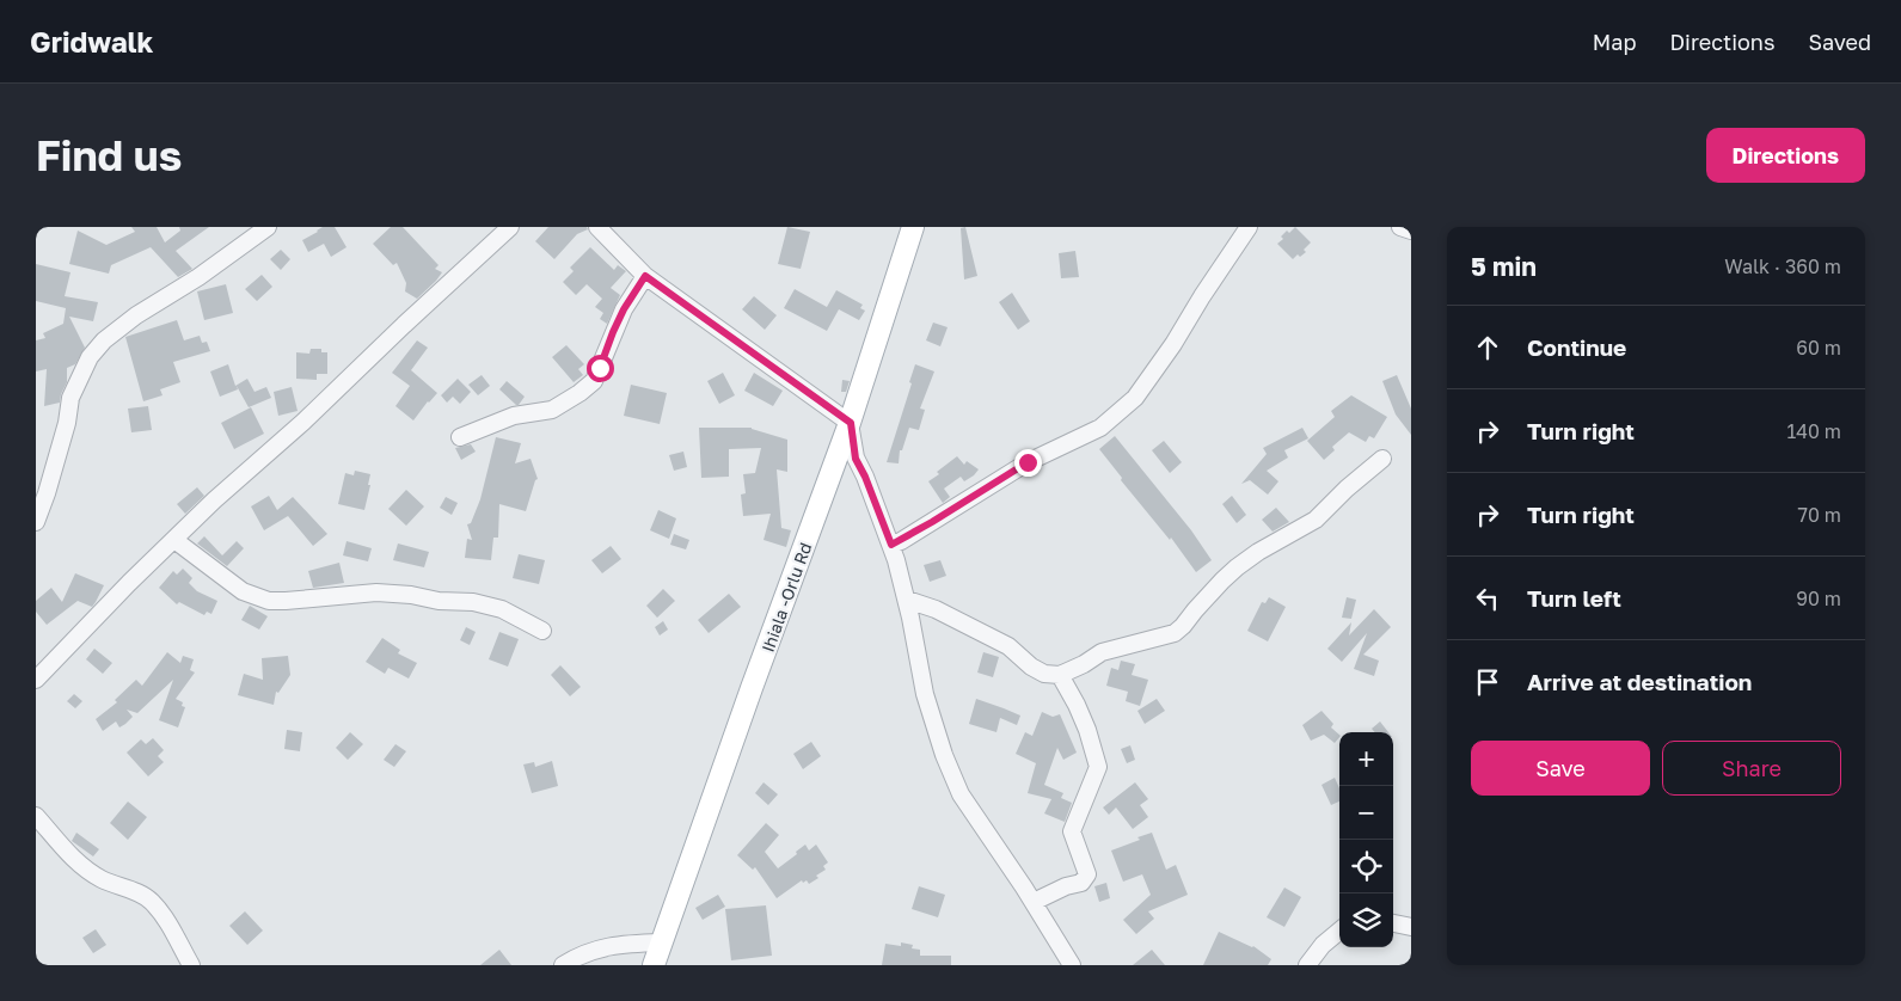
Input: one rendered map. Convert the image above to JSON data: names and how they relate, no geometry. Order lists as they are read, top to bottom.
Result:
{
  "streets": {
    "main road": ["Ihiala -Orlu Rd"]
  },
  "page": {
    "header": "Gridwalk",
    "nav": ["Map", "Directions", "Saved"],
    "buttons": [
      "Directions",
      ["Save", "Share"]
    ],
    "title": "Find us",
    "heading": ["5 min", "Walk · 360 m"],
    "list": [
      ["Continue", "60 m"],
      ["Turn right", "140 m"],
      ["Turn right", "70 m"],
      ["Turn left", "90 m"],
      "Arrive at destination"
    ],
    "map_buttons": ["+", "−"]
  }
}
